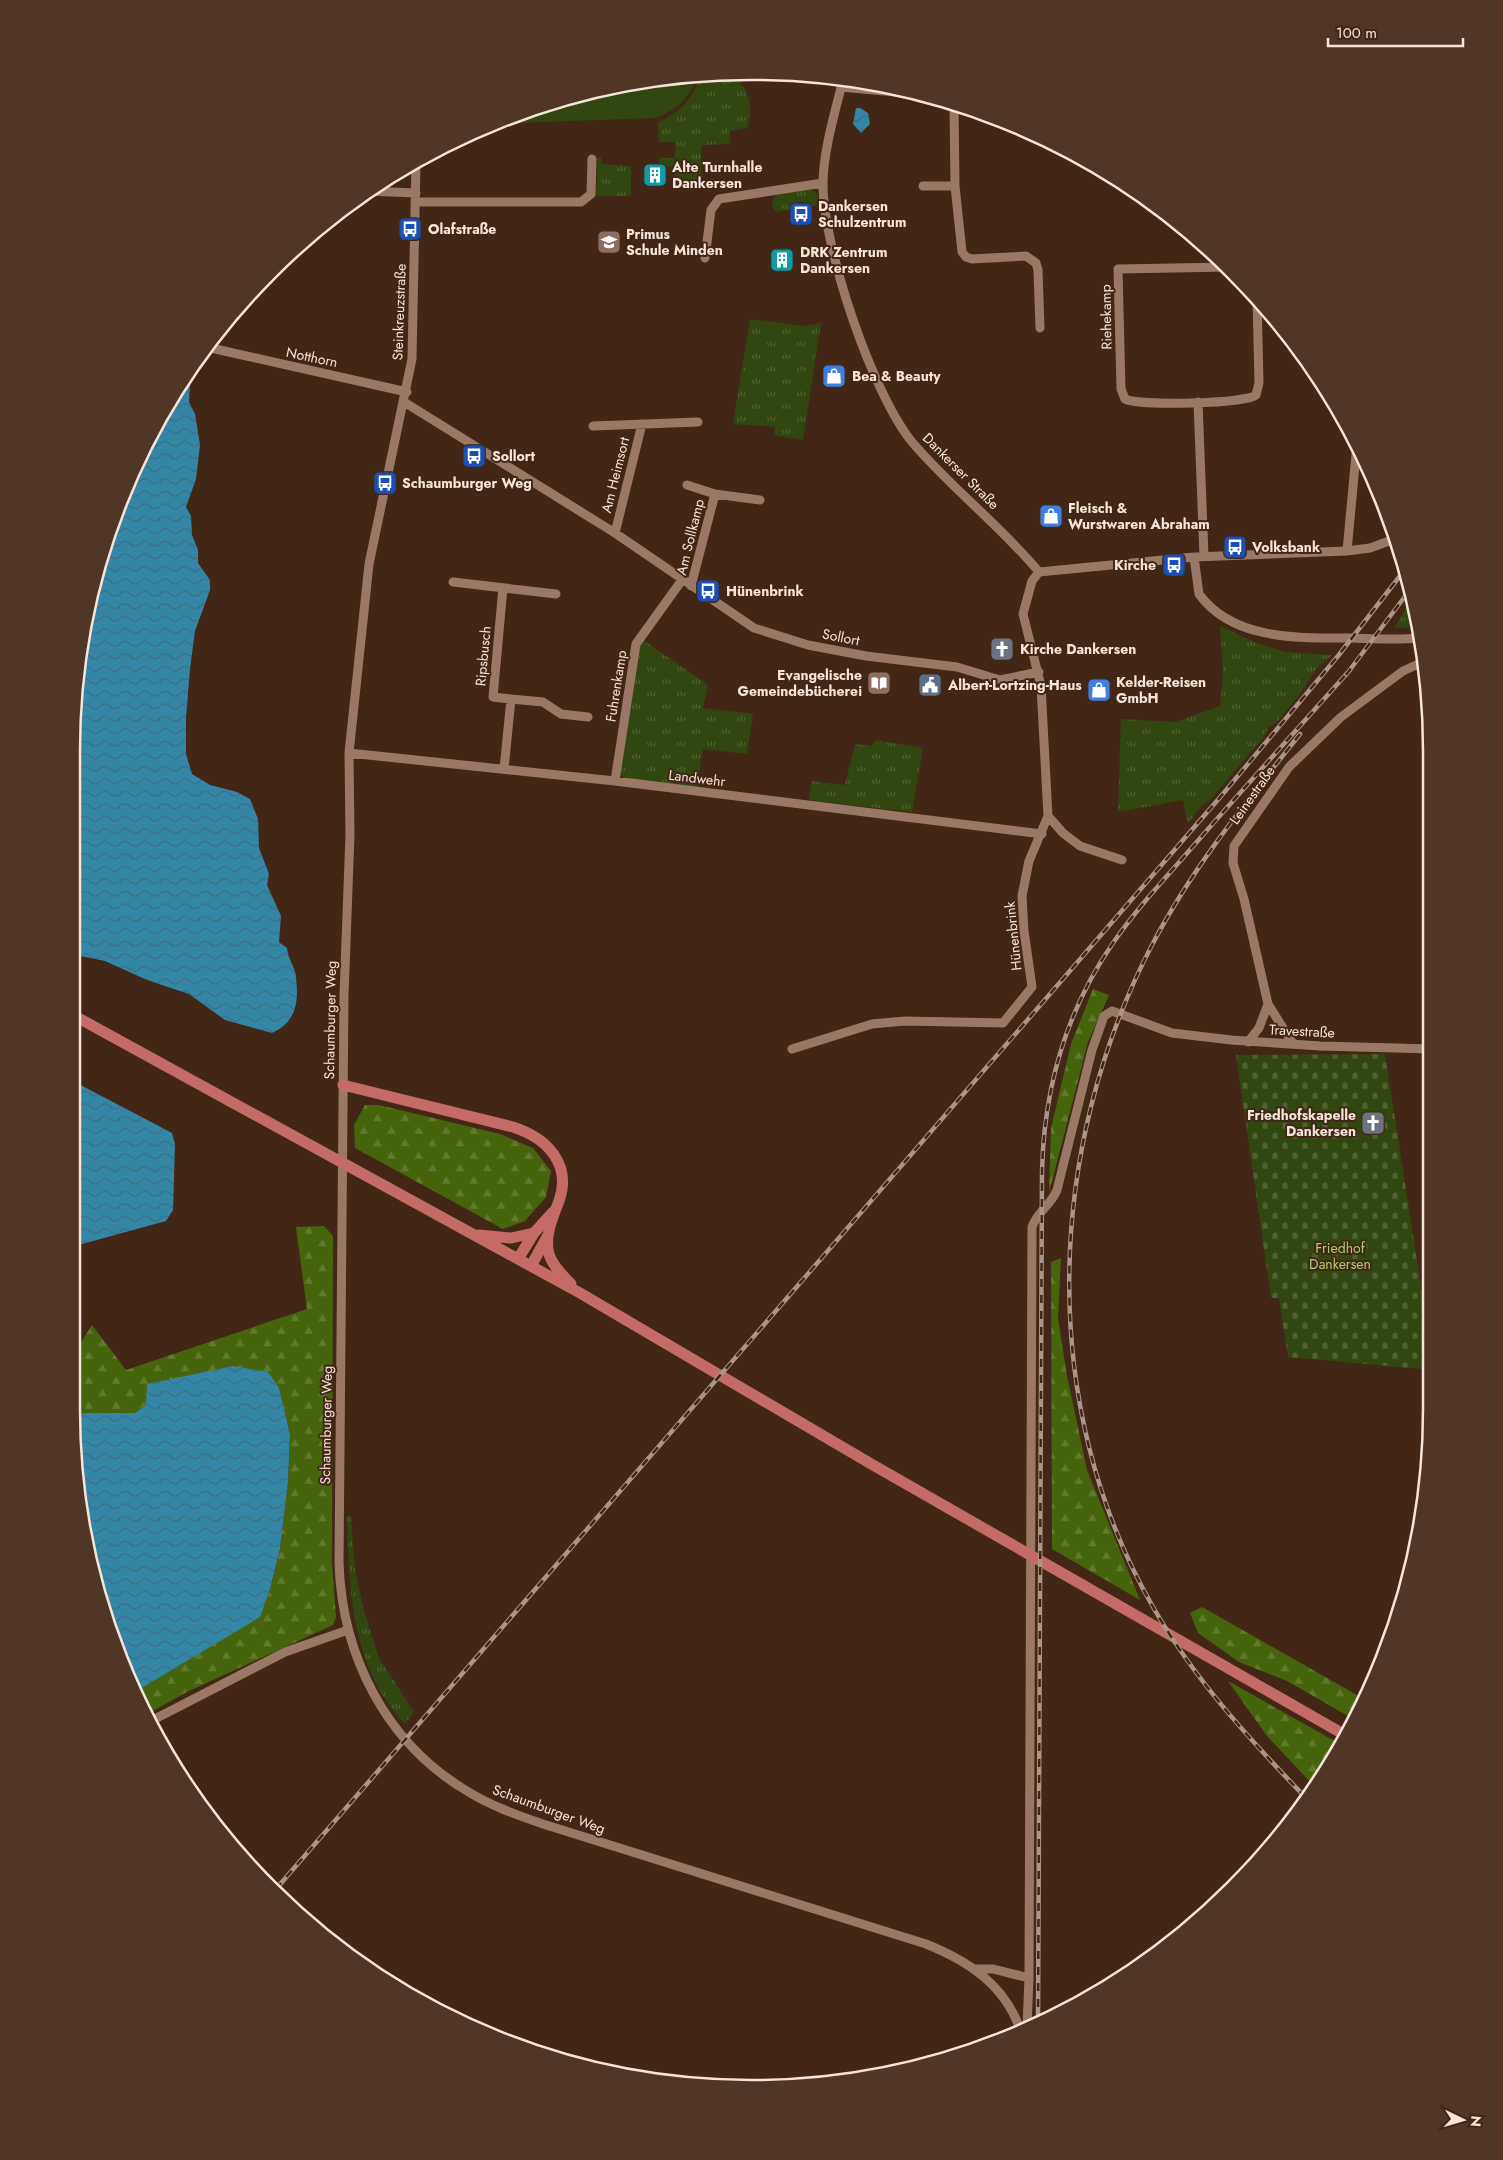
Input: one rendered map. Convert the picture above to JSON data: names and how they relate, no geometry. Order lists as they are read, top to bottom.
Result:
{
  "streets": {
    "street": [
      "Steinkreuzstraße",
      "Riehekamp",
      "Notthorn",
      "Dankerser Straße",
      "Am Heimsort",
      "Am Sollkamp",
      "Sollort",
      "Ripsbusch",
      "Fuhrenkamp",
      "Landwehr",
      "Leinestraße",
      "Hünenbrink",
      "Schaumburger Weg",
      "Travestraße"
    ]
  },
  "crossings": [
    ["Steinkreuzstraße", "Notthorn"],
    ["Steinkreuzstraße", "Sollort"],
    ["Steinkreuzstraße", "Schaumburger Weg"],
    ["Dankerser Straße", "Hünenbrink"],
    ["Am Heimsort", "Sollort"],
    ["Am Sollkamp", "Sollort"],
    ["Sollort", "Fuhrenkamp"],
    ["Sollort", "Hünenbrink"],
    ["Sollort", "Schaumburger Weg"],
    ["Fuhrenkamp", "Landwehr"],
    ["Landwehr", "Hünenbrink"],
    ["Landwehr", "Schaumburger Weg"],
    ["Leinestraße", "Travestraße"]
  ],
  "parks": ["Friedhof Dankersen"],
  "places": {
    "building": ["Alte Turnhalle Dankersen", "DRK Zentrum Dankersen"],
    "bus stop": [
      "Dankersen Schulzentrum",
      "Olafstraße",
      "Sollort",
      "Schaumburger Weg",
      "Volksbank",
      "Kirche",
      "Hünenbrink"
    ],
    "school or university": ["Primus Schule Minden"],
    "shop": ["Bea & Beauty", "Fleisch & Wurstwaren Abraham", "Kelder-Reisen GmbH"],
    "church": ["Kirche Dankersen", "Friedhofskapelle Dankersen"],
    "library": ["Evangelische Gemeindebücherei"],
    "public building": ["Albert-Lortzing-Haus"]
  },
  "scale_bar": "100 m",
  "north": "right"
}
